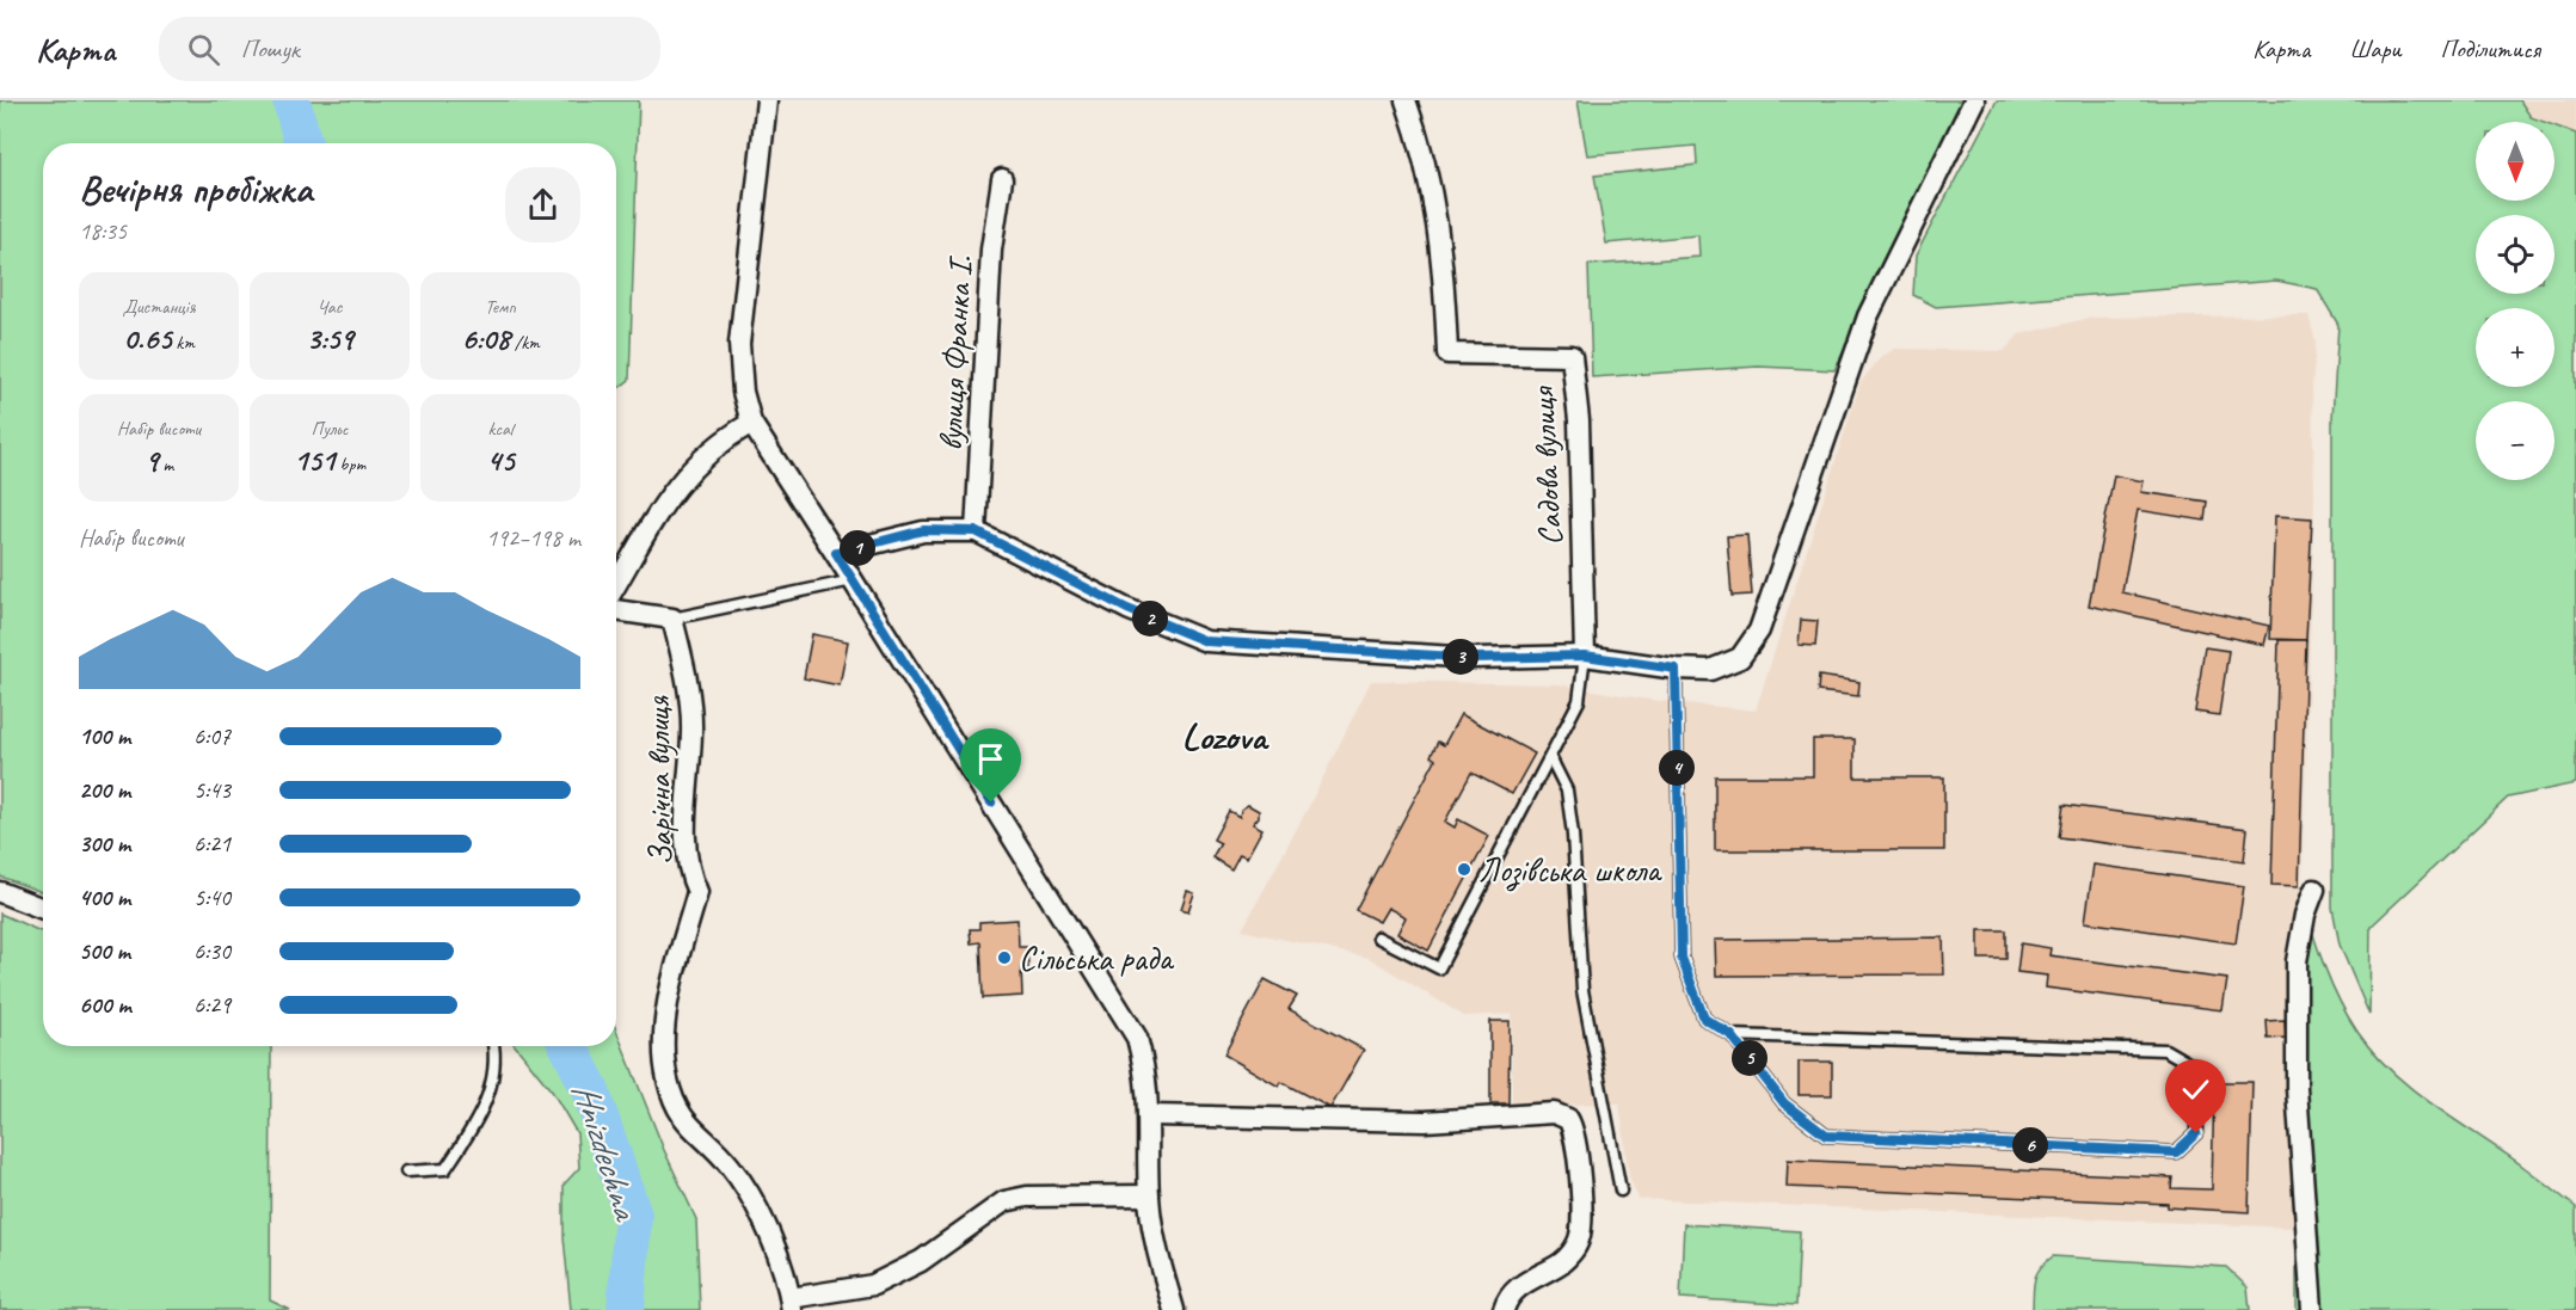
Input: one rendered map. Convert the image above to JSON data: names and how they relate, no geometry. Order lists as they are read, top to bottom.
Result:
{
  "streets": {
    "street": ["вулиця Франка І.", "Садова вулиця", "Зарічна вулиця"]
  },
  "districts": ["Lozova"],
  "water": ["Hnizdechna"],
  "places": ["Лозівська школа", "Сільська рада"],
  "north": "bottom",
  "page": {
    "header": "Карта",
    "search": "Пошук",
    "nav": ["Карта", "Шари", "Поділитися"],
    "map_buttons": ["+", "−"],
    "heading": ["Вечірня пробіжка", "18:35"],
    "stats": [
      ["Дистанція", "0.65 km"],
      ["Час", "3:59"],
      ["Темп", "6:08 /km"],
      ["Набір висоти", "9 m"],
      ["Пульс", "151 bpm"],
      ["kcal", "45"]
    ],
    "chart": ["Набір висоти", "192–198 m"],
    "pins": [
      "1",
      "2",
      "3",
      "4",
      "5",
      "6"
    ],
    "list": [
      {
        "name": "100 m",
        "note": "6:07"
      },
      {
        "name": "200 m",
        "note": "5:43"
      },
      {
        "name": "300 m",
        "note": "6:21"
      },
      {
        "name": "400 m",
        "note": "5:40"
      },
      {
        "name": "500 m",
        "note": "6:30"
      },
      {
        "name": "600 m",
        "note": "6:29"
      }
    ]
  }
}
